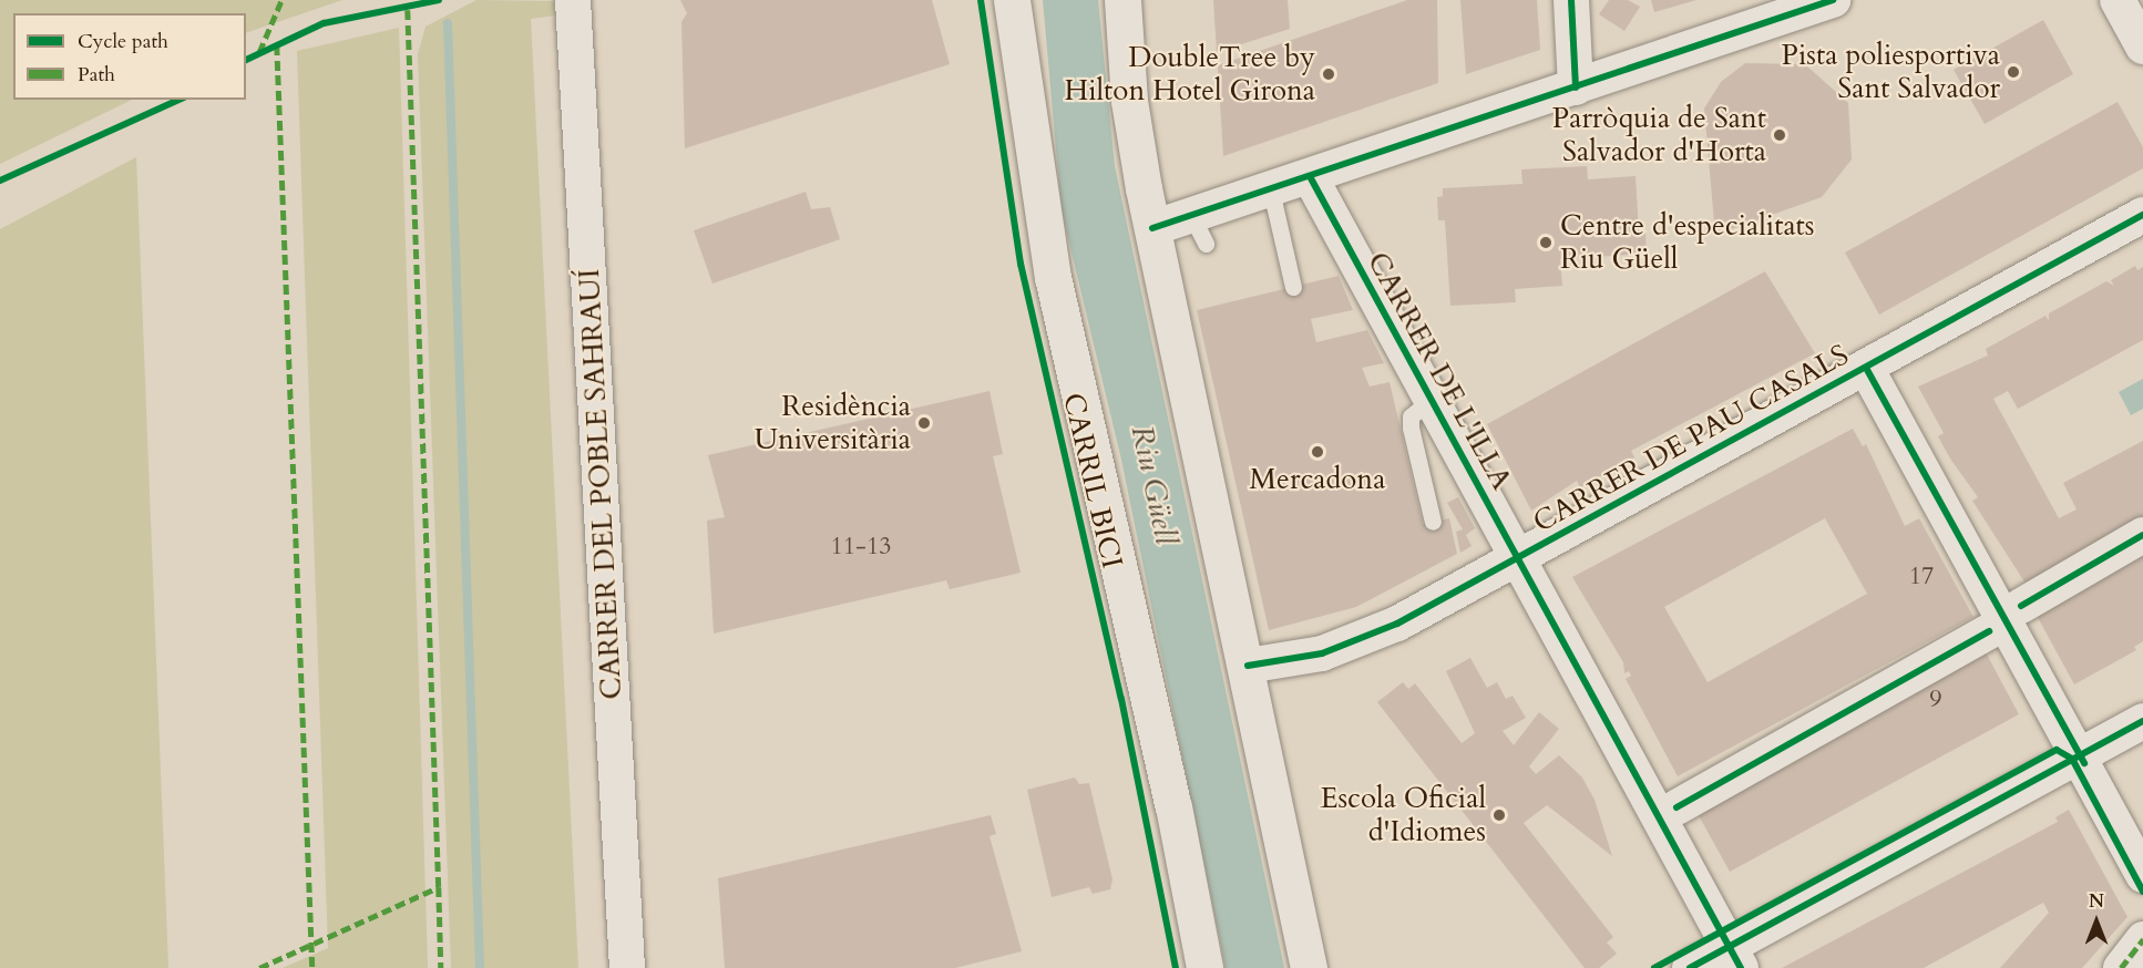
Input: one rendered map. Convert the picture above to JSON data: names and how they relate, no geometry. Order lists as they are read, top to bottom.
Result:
{
  "streets": {
    "street": ["CARRER DE L'ILLA", "CARRER DE PAU CASALS", "CARRER DEL POBLE SAHRAUÍ"],
    "cycle path": ["CARRIL BICI"]
  },
  "crossings": [
    ["CARRER DE L'ILLA", "CARRER DE PAU CASALS"]
  ],
  "water": ["Riu Güell"],
  "places": [
    "Pista poliesportiva Sant Salvador",
    "DoubleTree by Hilton Hotel Girona",
    "Parròquia de Sant Salvador d'Horta",
    "Centre d'especialitats Riu Güell",
    "Residència Universitària",
    "Mercadona",
    "Escola Oficial d'Idiomes"
  ],
  "house_numbers": ["11-13", "17", "9"],
  "legend": ["Cycle path", "Path"],
  "north": "top"
}
